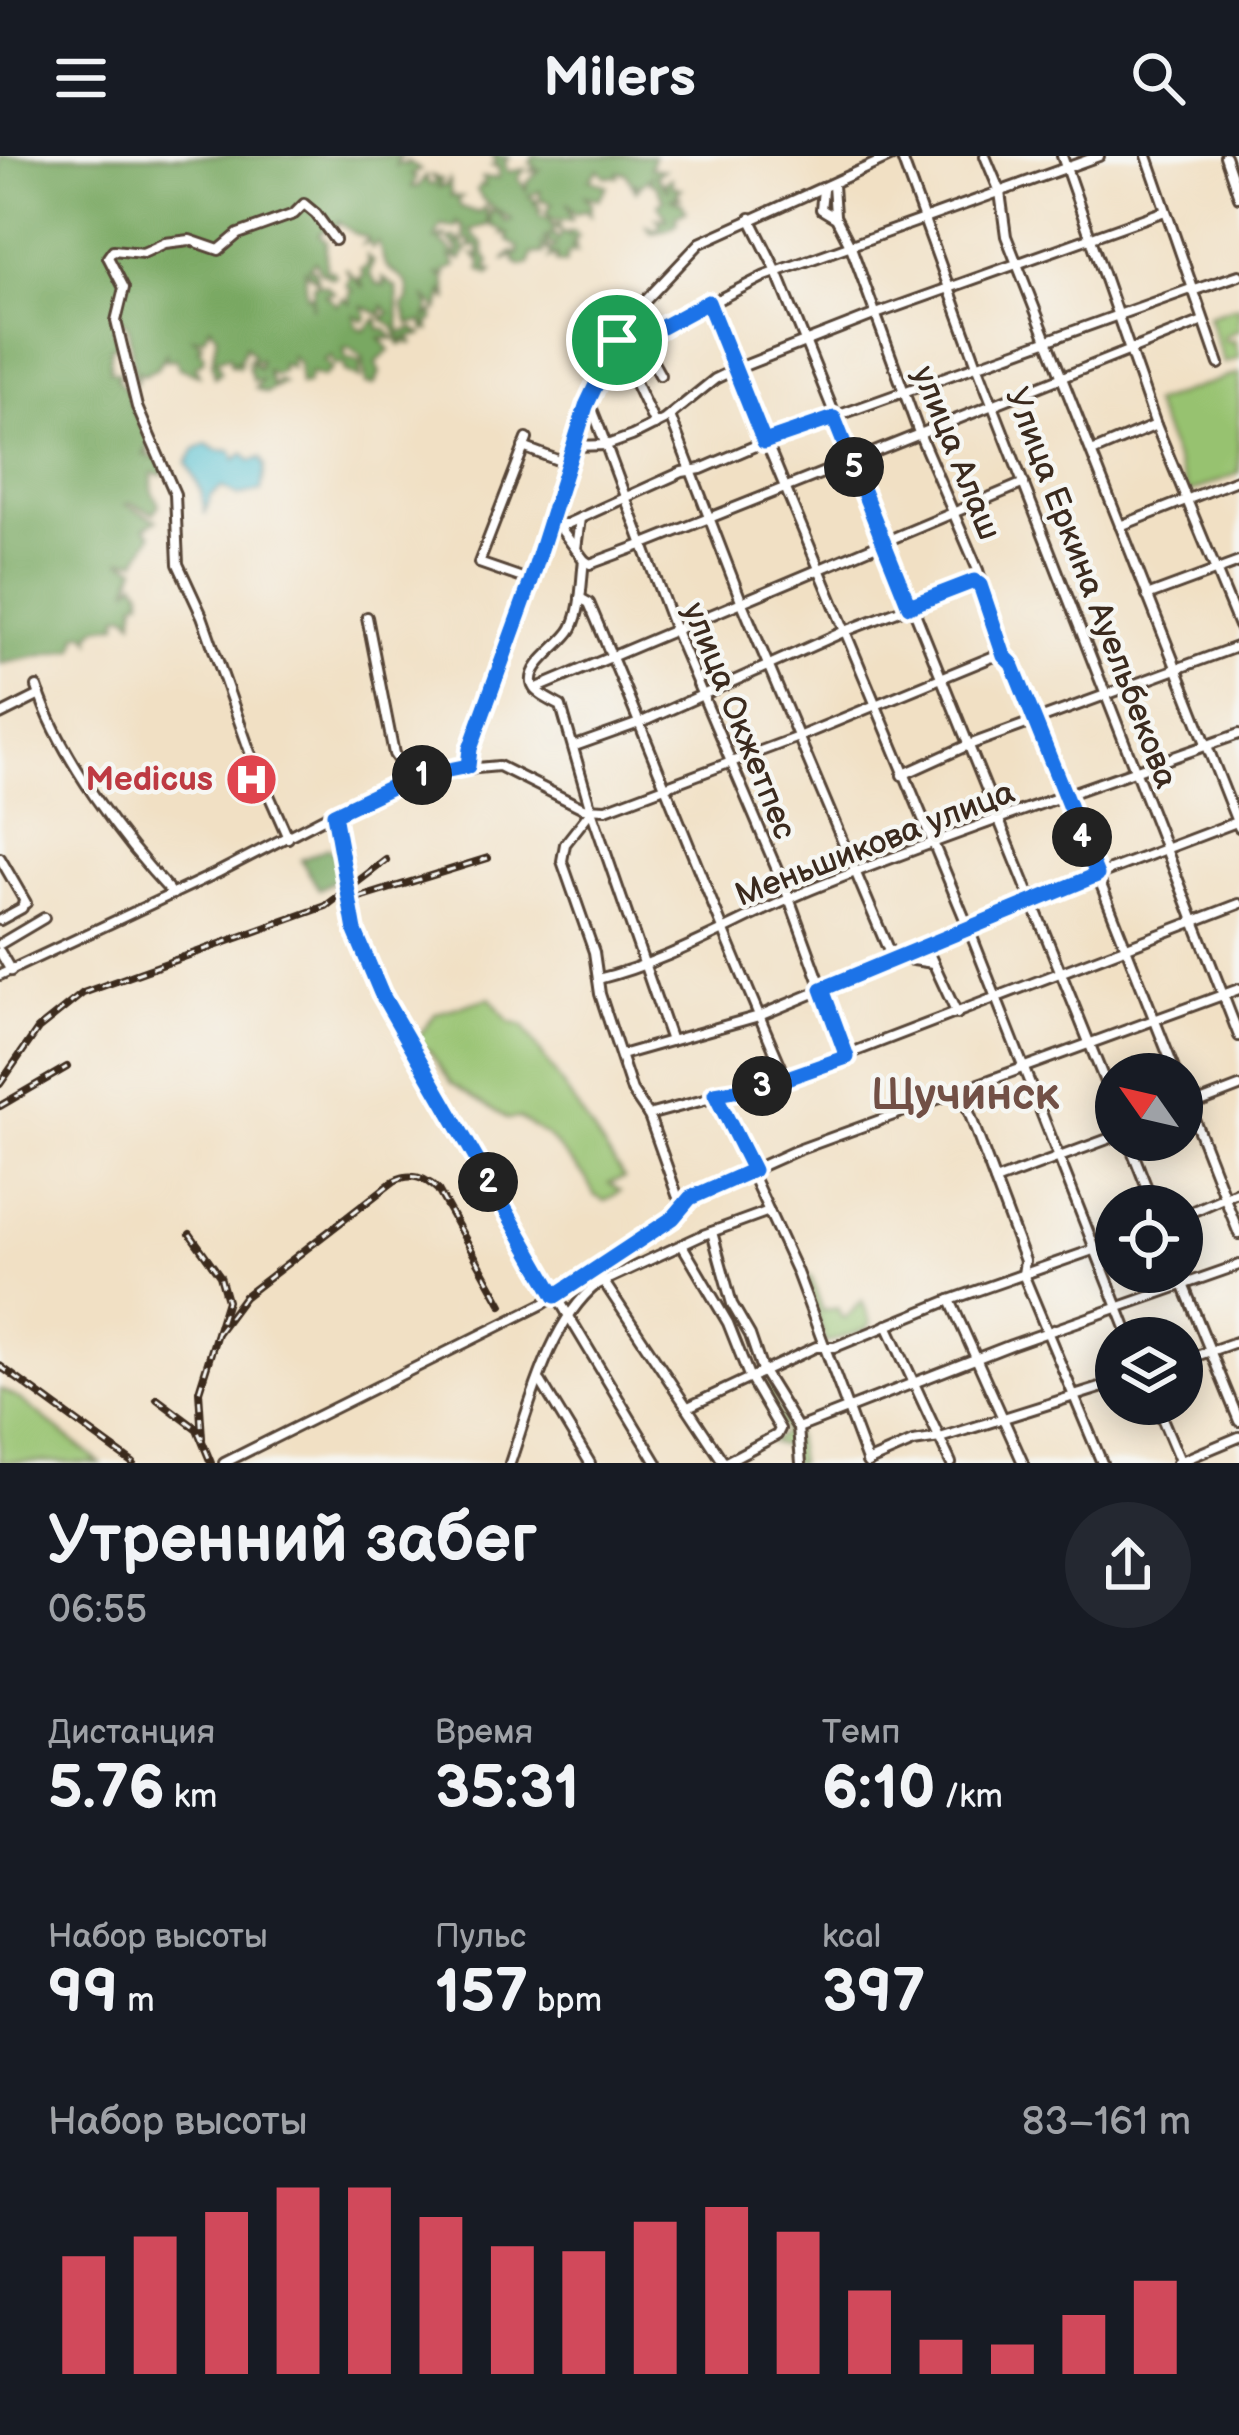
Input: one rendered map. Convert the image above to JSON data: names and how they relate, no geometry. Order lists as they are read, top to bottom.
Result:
{
  "streets": {
    "street": [
      "улица Алаш",
      "Улица Еркина Ауельбекова",
      "улица Окжетпес",
      "Меньшикова улица"
    ]
  },
  "crossings": [
    ["улица Алаш", "Меньшикова улица"],
    ["Улица Еркина Ауельбекова", "Меньшикова улица"],
    ["улица Окжетпес", "Меньшикова улица"]
  ],
  "districts": ["Щучинск"],
  "places": {
    "hospital": ["Medicus"]
  },
  "north": "top left",
  "page": {
    "header": "Milers",
    "pins": [
      "5",
      "1",
      "4",
      "3",
      "2"
    ],
    "heading": ["Утренний забег", "06:55"],
    "stats": [
      ["Дистанция", "5.76 km"],
      ["Время", "35:31"],
      ["Темп", "6:10 /km"],
      ["Набор высоты", "99 m"],
      ["Пульс", "157 bpm"],
      ["kcal", "397"]
    ],
    "chart": ["Набор высоты", "83–161 m"]
  }
}
